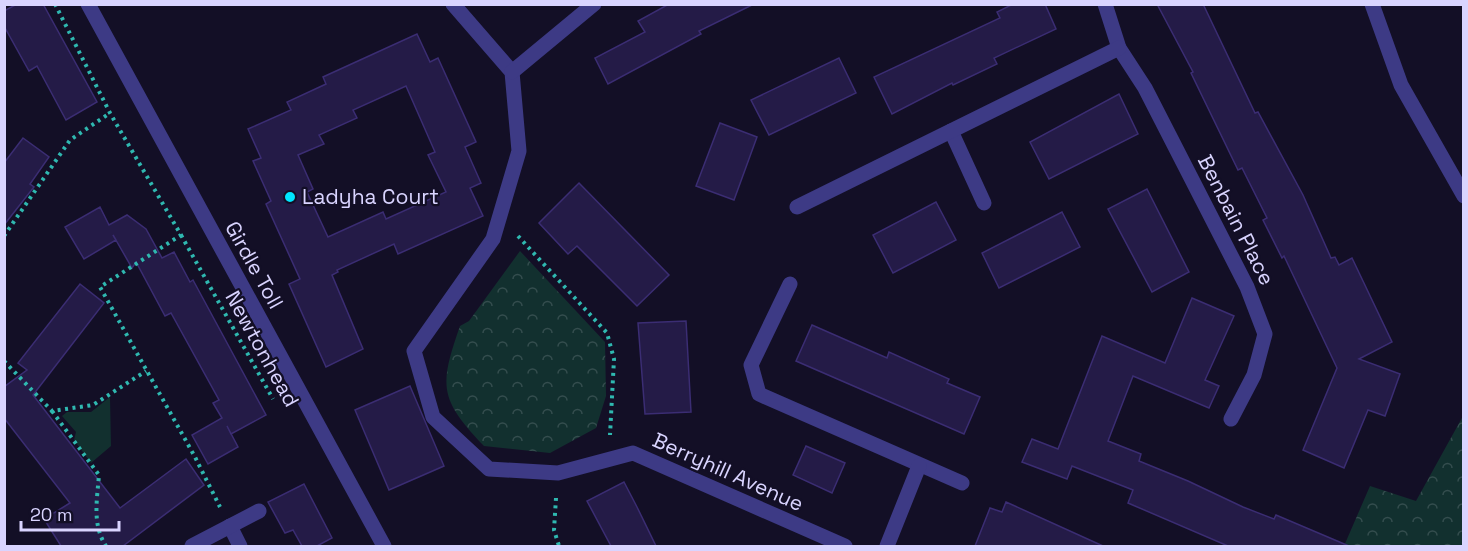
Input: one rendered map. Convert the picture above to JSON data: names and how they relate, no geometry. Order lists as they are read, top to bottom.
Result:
{
  "streets": {
    "street": ["Benbain Place", "Girdle Toll", "Berryhill Avenue"],
    "path": ["Newtonhead"]
  },
  "places": ["Ladyha Court"],
  "scale_bar": "20 m"
}
